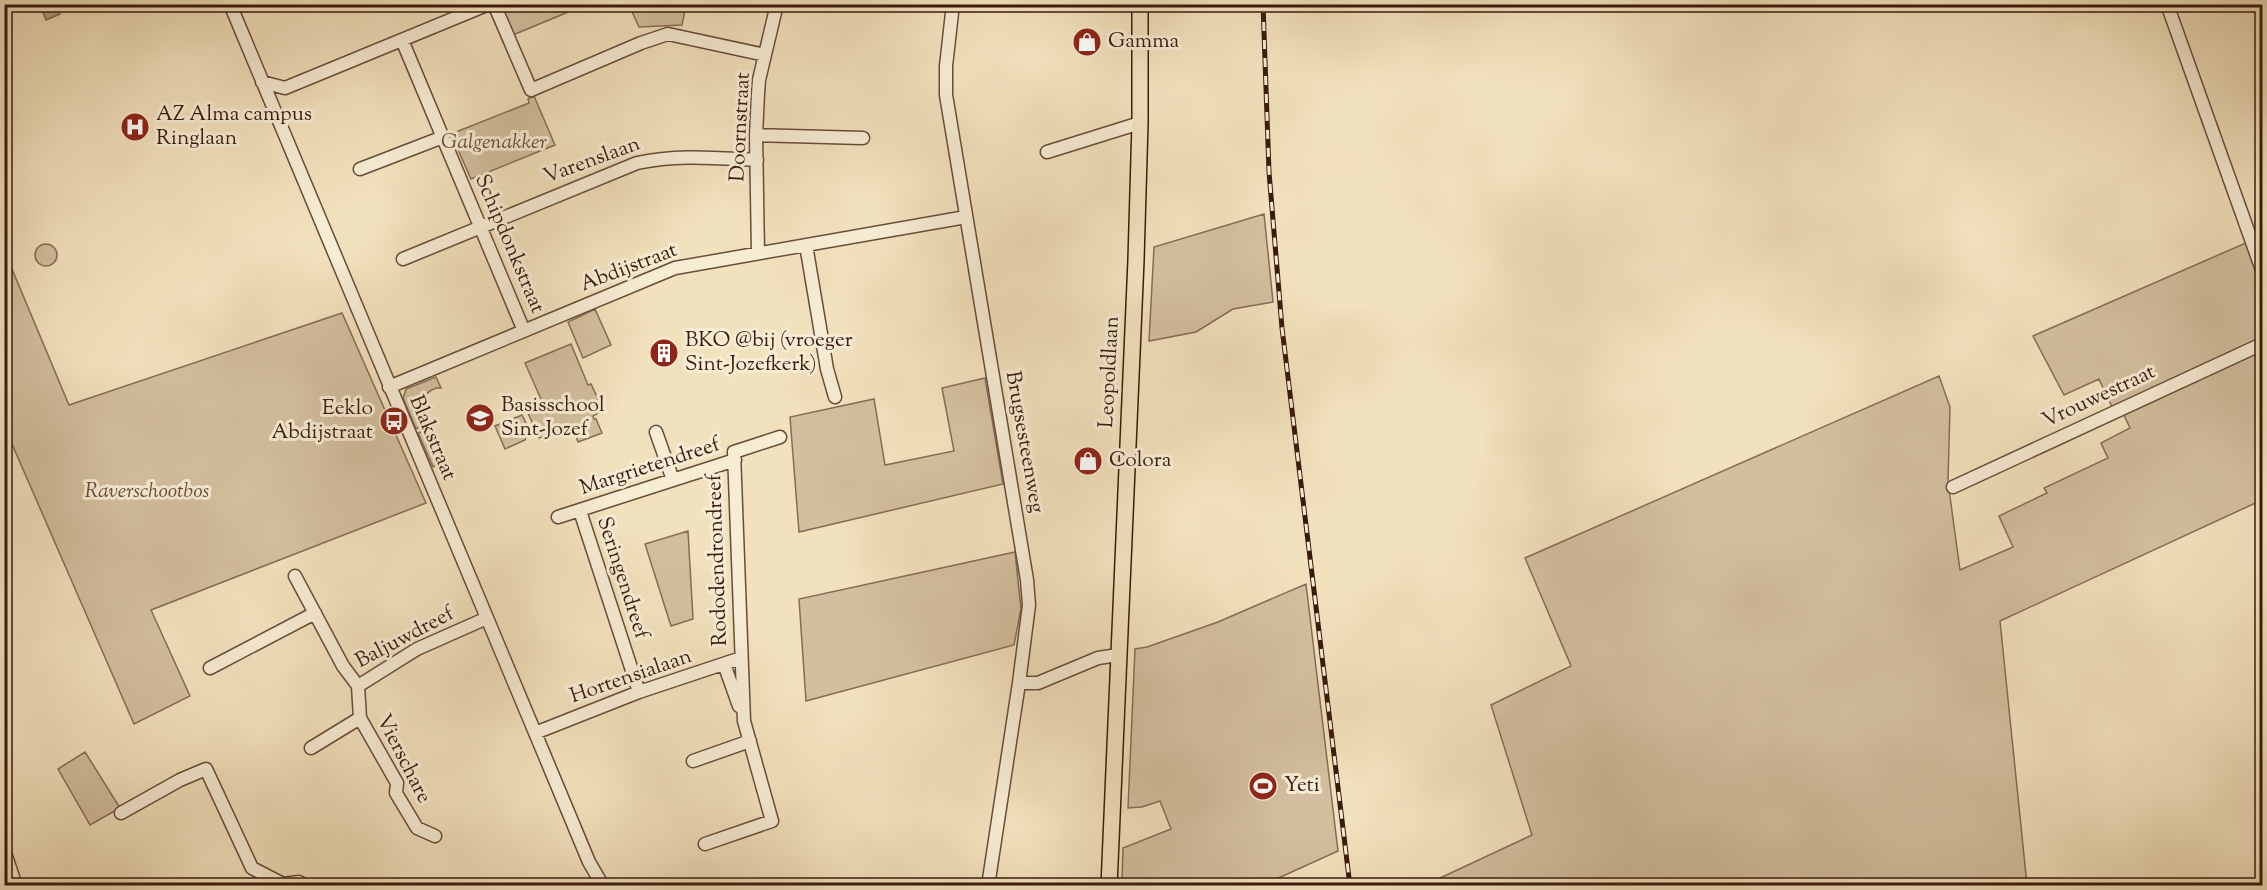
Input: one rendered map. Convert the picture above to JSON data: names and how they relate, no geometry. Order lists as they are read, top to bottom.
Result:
{
  "streets": {
    "main road": ["Leopoldlaan"],
    "street": [
      "Doornstraat",
      "Varenslaan",
      "Schipdonkstraat",
      "Abdijstraat",
      "Vrouwestraat",
      "Blakstraat",
      "Brugsesteenweg",
      "Margrietendreef",
      "Rododendrondreef",
      "Seringendreef",
      "Baljuwdreef",
      "Hortensialaan",
      "Vierschare"
    ]
  },
  "crossings": [
    ["Doornstraat", "Varenslaan"],
    ["Doornstraat", "Abdijstraat"],
    ["Varenslaan", "Schipdonkstraat"],
    ["Schipdonkstraat", "Abdijstraat"],
    ["Abdijstraat", "Blakstraat"],
    ["Abdijstraat", "Brugsesteenweg"],
    ["Blakstraat", "Baljuwdreef"],
    ["Blakstraat", "Hortensialaan"],
    ["Margrietendreef", "Rododendrondreef"],
    ["Margrietendreef", "Seringendreef"],
    ["Rododendrondreef", "Hortensialaan"],
    ["Seringendreef", "Hortensialaan"],
    ["Baljuwdreef", "Vierschare"]
  ],
  "parks": ["Galgenakker", "Raverschootbos"],
  "places": {
    "shop": ["Gamma", "Colora"],
    "hospital": ["AZ Alma campus Ringlaan"],
    "building": ["BKO @bij (vroeger Sint-Jozefkerk)"],
    "school or university": ["Basisschool Sint-Jozef"],
    "bus stop": ["Eeklo Abdijstraat"],
    "sports": ["Yeti"]
  }
}
